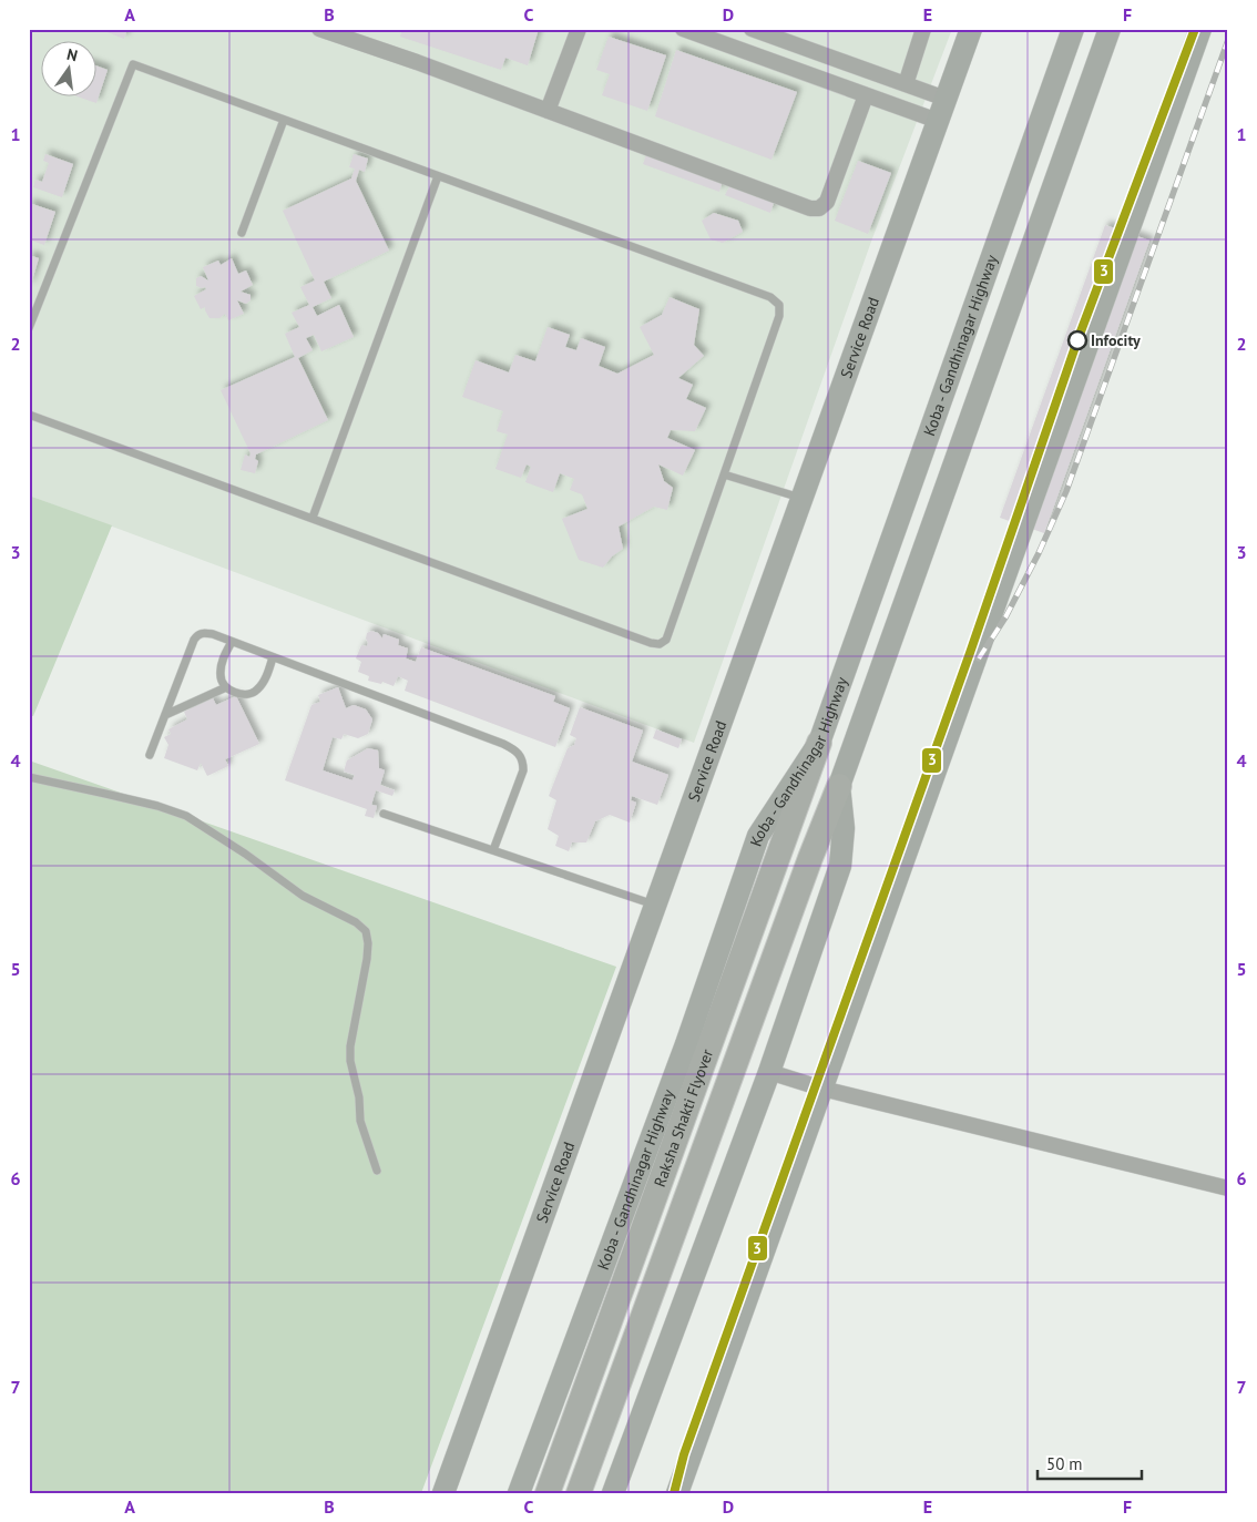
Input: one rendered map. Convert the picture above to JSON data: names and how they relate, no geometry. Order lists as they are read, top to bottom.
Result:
{
  "streets": {
    "main road": ["Service Road", "Koba - Gandhinagar Highway", "Raksha Shakti Flyover"]
  },
  "crossings": [
    ["Koba - Gandhinagar Highway", "Raksha Shakti Flyover"]
  ],
  "places": ["Infocity"],
  "lines": ["transit line 3"],
  "scale_bar": "50 m",
  "north": "top",
  "grid": {
    "columns": [
      "A",
      "B",
      "C",
      "D",
      "E",
      "F"
    ],
    "rows": [
      "1",
      "2",
      "3",
      "4",
      "5",
      "6",
      "7"
    ]
  }
}
